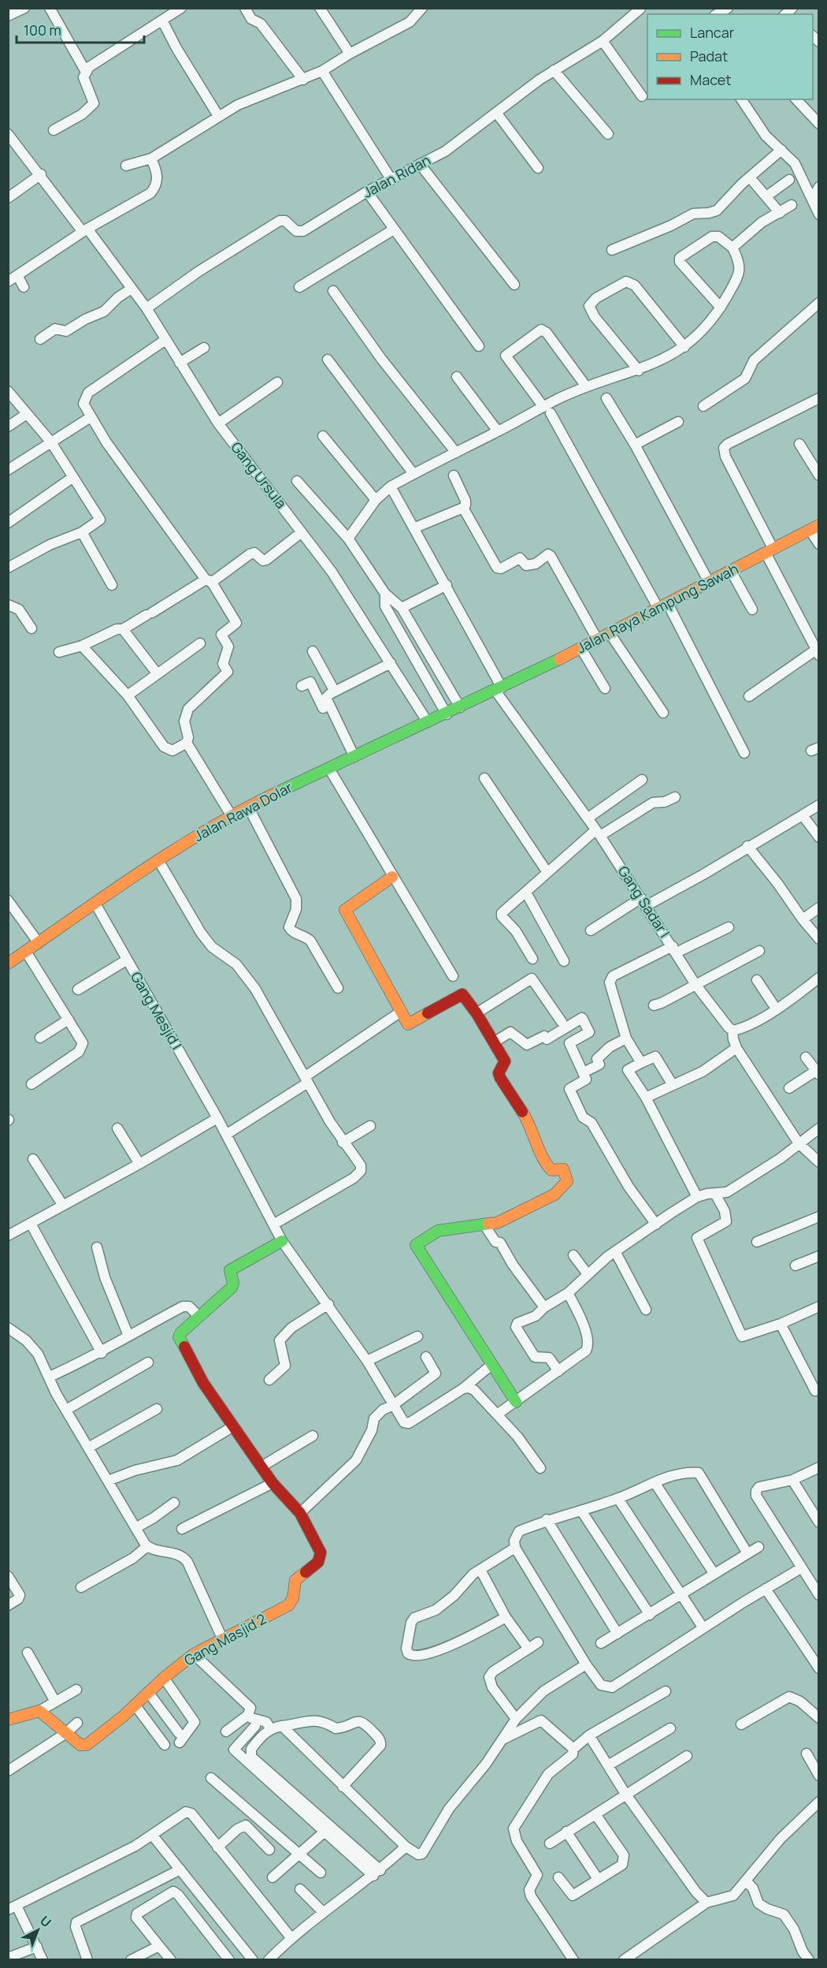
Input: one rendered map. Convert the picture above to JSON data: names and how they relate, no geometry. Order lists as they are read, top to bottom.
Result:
{
  "streets": {
    "street": [
      "Jalan Ridan",
      "Gang Ursula",
      "Jalan Raya Kampung Sawah",
      "Jalan Rawa Dolar",
      "Gang Sadar I",
      "Gang Mesjid I",
      "Gang Masjid 2"
    ]
  },
  "crossings": [
    ["Jalan Ridan", "Gang Ursula"],
    ["Gang Ursula", "Jalan Rawa Dolar"],
    ["Jalan Raya Kampung Sawah", "Jalan Rawa Dolar"],
    ["Jalan Raya Kampung Sawah", "Gang Sadar I"],
    ["Jalan Rawa Dolar", "Gang Sadar I"],
    ["Jalan Rawa Dolar", "Gang Mesjid I"]
  ],
  "legend": ["Lancar", "Padat", "Macet"],
  "scale_bar": "100 m",
  "north": "top right"
}
